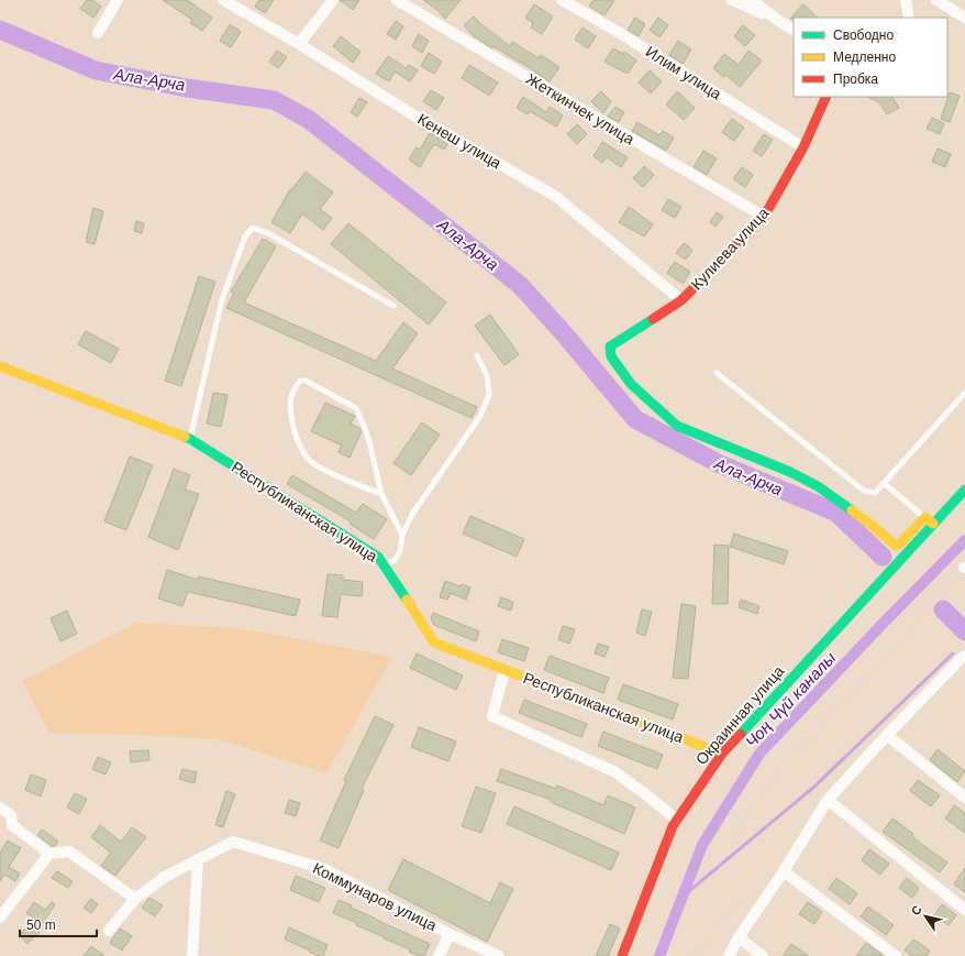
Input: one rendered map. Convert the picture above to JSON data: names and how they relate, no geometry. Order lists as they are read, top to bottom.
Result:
{
  "streets": {
    "street": [
      "Илим улица",
      "Жеткинчек улица",
      "Кенеш улица",
      "Кулиева улица",
      "Республиканская улица",
      "Окраинная улица",
      "Коммунаров улица"
    ]
  },
  "crossings": [
    ["Илим улица", "Кулиева улица"],
    ["Жеткинчек улица", "Кулиева улица"],
    ["Кенеш улица", "Кулиева улица"],
    ["Кулиева улица", "Окраинная улица"],
    ["Республиканская улица", "Окраинная улица"]
  ],
  "water": ["Ала-Арча", "Чоң Чүй каналы"],
  "legend": ["Свободно", "Медленно", "Пробка"],
  "scale_bar": "50 m",
  "north": "top left"
}
